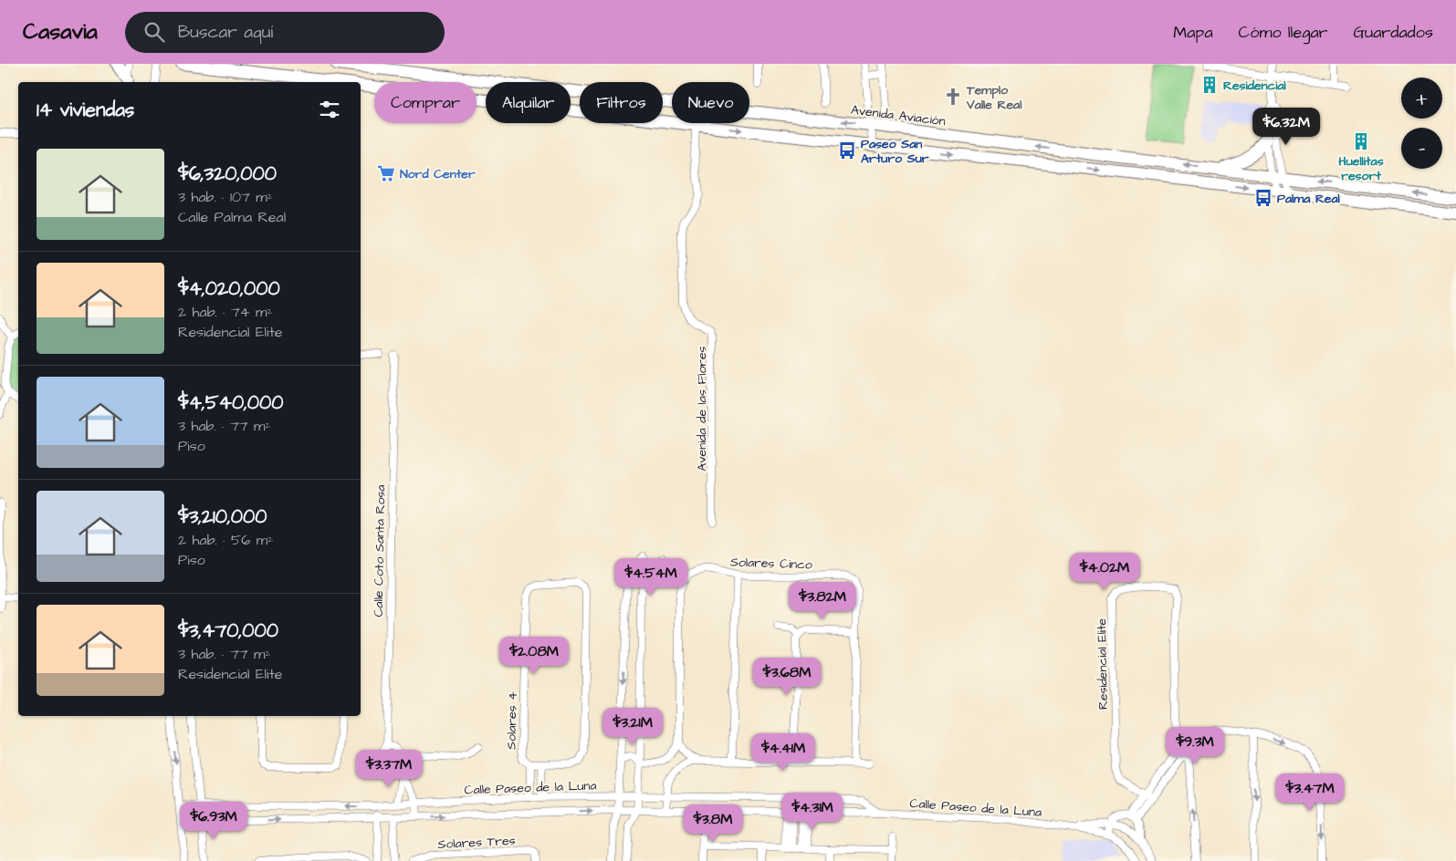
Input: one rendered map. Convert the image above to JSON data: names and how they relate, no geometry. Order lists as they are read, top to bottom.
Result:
{
  "streets": {
    "main road": ["Avenida Aviación"],
    "street": [
      "Avenida de las Flores",
      "Calle Coto Santa Rosa",
      "Solares Cinco",
      "Residencial Elite",
      "Solares 4",
      "Calle Paseo de la Luna",
      "Solares Tres"
    ]
  },
  "crossings": [
    ["Calle Coto Santa Rosa", "Calle Paseo de la Luna"],
    ["Solares 4", "Calle Paseo de la Luna"]
  ],
  "places": {
    "building": ["Residencial", "Huellitas resort"],
    "church": ["Templo Valle Real"],
    "bus stop": ["Paseo San Arturo Sur", "Palma Real"],
    "supermarket": ["Nord Center"]
  },
  "page": {
    "header": "Casavia",
    "search": "Buscar aquí",
    "nav": ["Mapa", "Cómo llegar", "Guardados"],
    "map_buttons": ["+", "−"],
    "chip": [
      "Comprar",
      "Alquilar",
      "Filtros",
      "Nuevo"
    ],
    "heading": "14 viviendas",
    "price": [
      "$6.32M",
      "$4.02M",
      "$4.54M",
      "$3.82M",
      "$2.08M",
      "$3.68M",
      "$3.21M",
      "$9.3M",
      "$4.41M",
      "$3.37M",
      "$3.47M",
      "$4.31M",
      "$6.93M",
      "$3.8M"
    ],
    "list": [
      {
        "name": "$6,320,000",
        "note": "3 hab. · 107 m² · Calle Palma Real"
      },
      {
        "name": "$4,020,000",
        "note": "2 hab. · 74 m² · Residencial Elite"
      },
      {
        "name": "$4,540,000",
        "note": "3 hab. · 77 m² · Piso"
      },
      {
        "name": "$3,210,000",
        "note": "2 hab. · 56 m² · Piso"
      },
      {
        "name": "$3,470,000",
        "note": "3 hab. · 77 m² · Residencial Elite"
      }
    ]
  }
}
